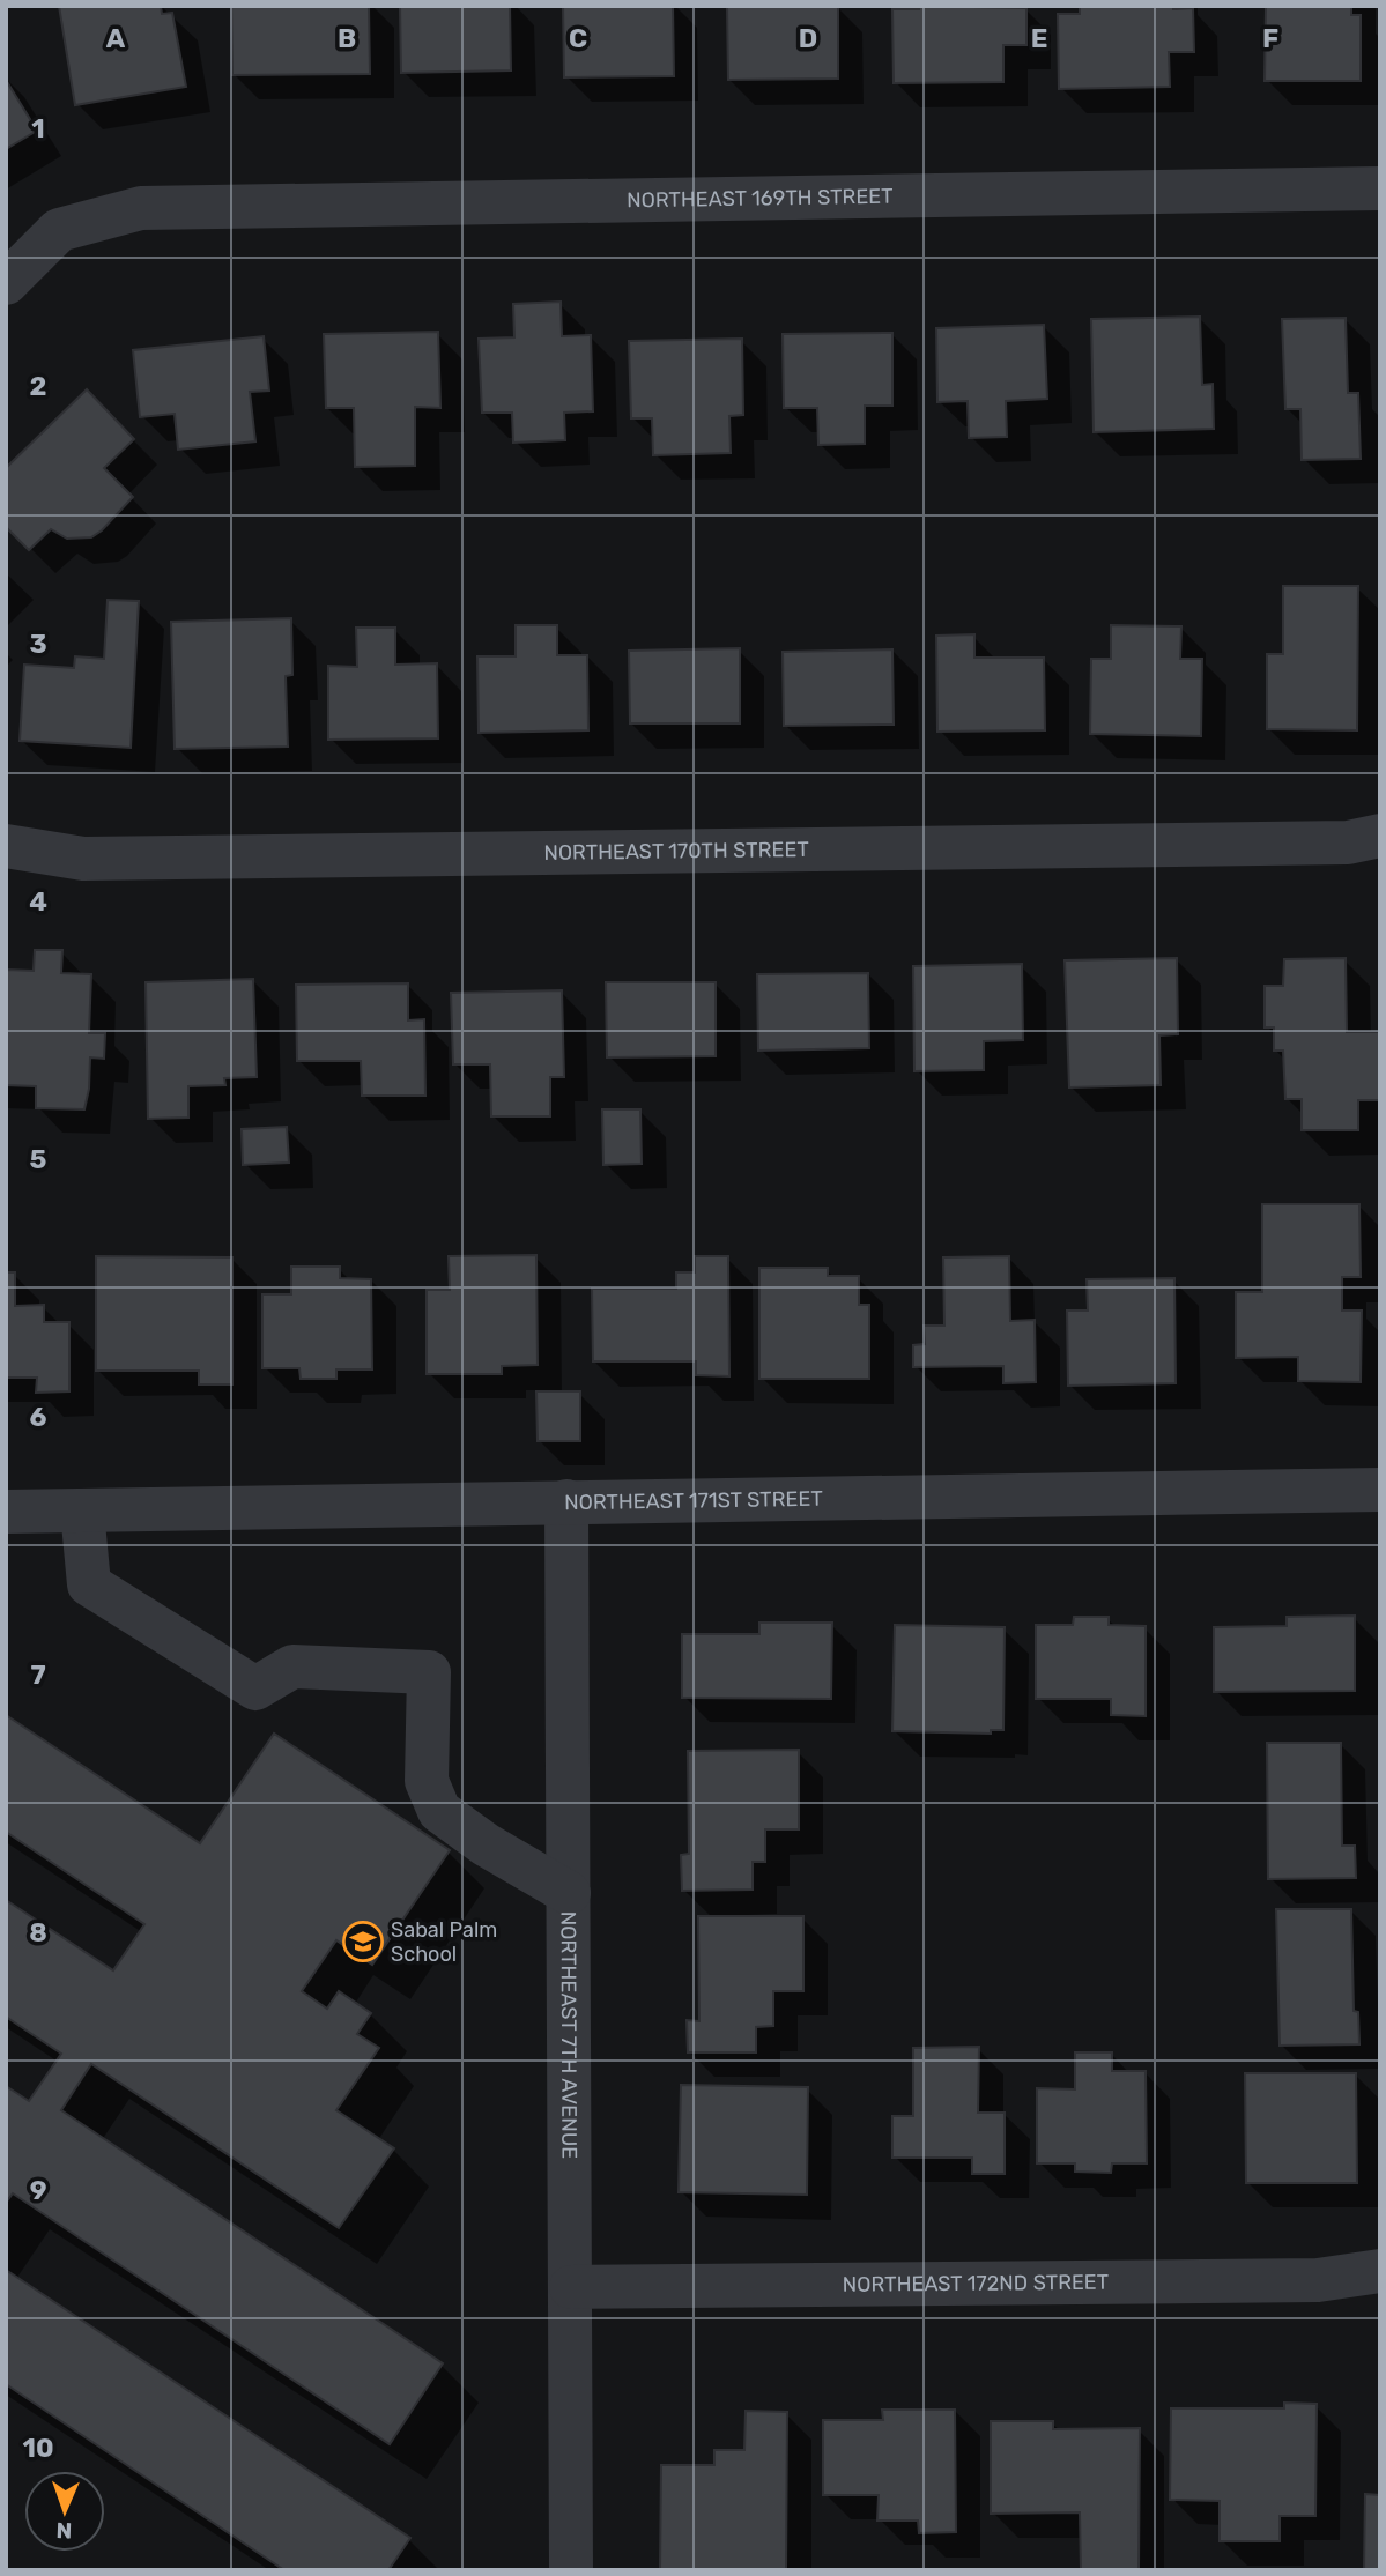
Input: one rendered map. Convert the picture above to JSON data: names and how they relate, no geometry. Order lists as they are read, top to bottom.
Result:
{
  "streets": {
    "street": [
      "NORTHEAST 169TH STREET",
      "NORTHEAST 170TH STREET",
      "NORTHEAST 171ST STREET",
      "NORTHEAST 7TH AVENUE",
      "NORTHEAST 172ND STREET"
    ]
  },
  "crossings": [
    ["NORTHEAST 171ST STREET", "NORTHEAST 7TH AVENUE"],
    ["NORTHEAST 7TH AVENUE", "NORTHEAST 172ND STREET"]
  ],
  "places": {
    "school or university": ["Sabal Palm School"]
  },
  "north": "bottom",
  "grid": {
    "columns": [
      "A",
      "B",
      "C",
      "D",
      "E",
      "F"
    ],
    "rows": [
      "1",
      "2",
      "3",
      "4",
      "5",
      "6",
      "7",
      "8",
      "9",
      "10"
    ]
  }
}
